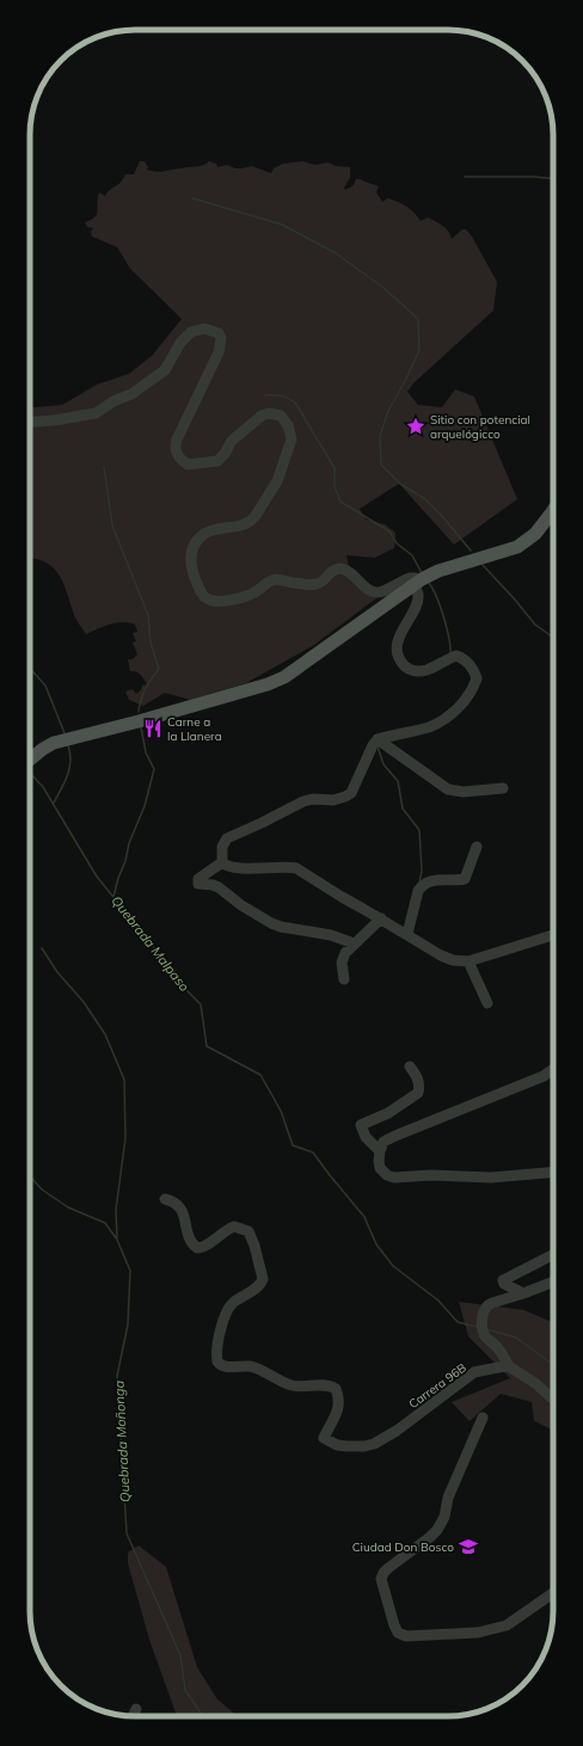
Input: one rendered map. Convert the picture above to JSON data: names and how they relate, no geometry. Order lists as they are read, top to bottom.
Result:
{
  "streets": {
    "street": ["Carrera 96B"]
  },
  "water": ["Quebrada Malpaso", "Quebrada Moñonga"],
  "places": {
    "place": ["Sitio con potencial arquelógicco"],
    "restaurant": ["Carne a la Llanera"],
    "school or university": ["Ciudad Don Bosco"]
  }
}
